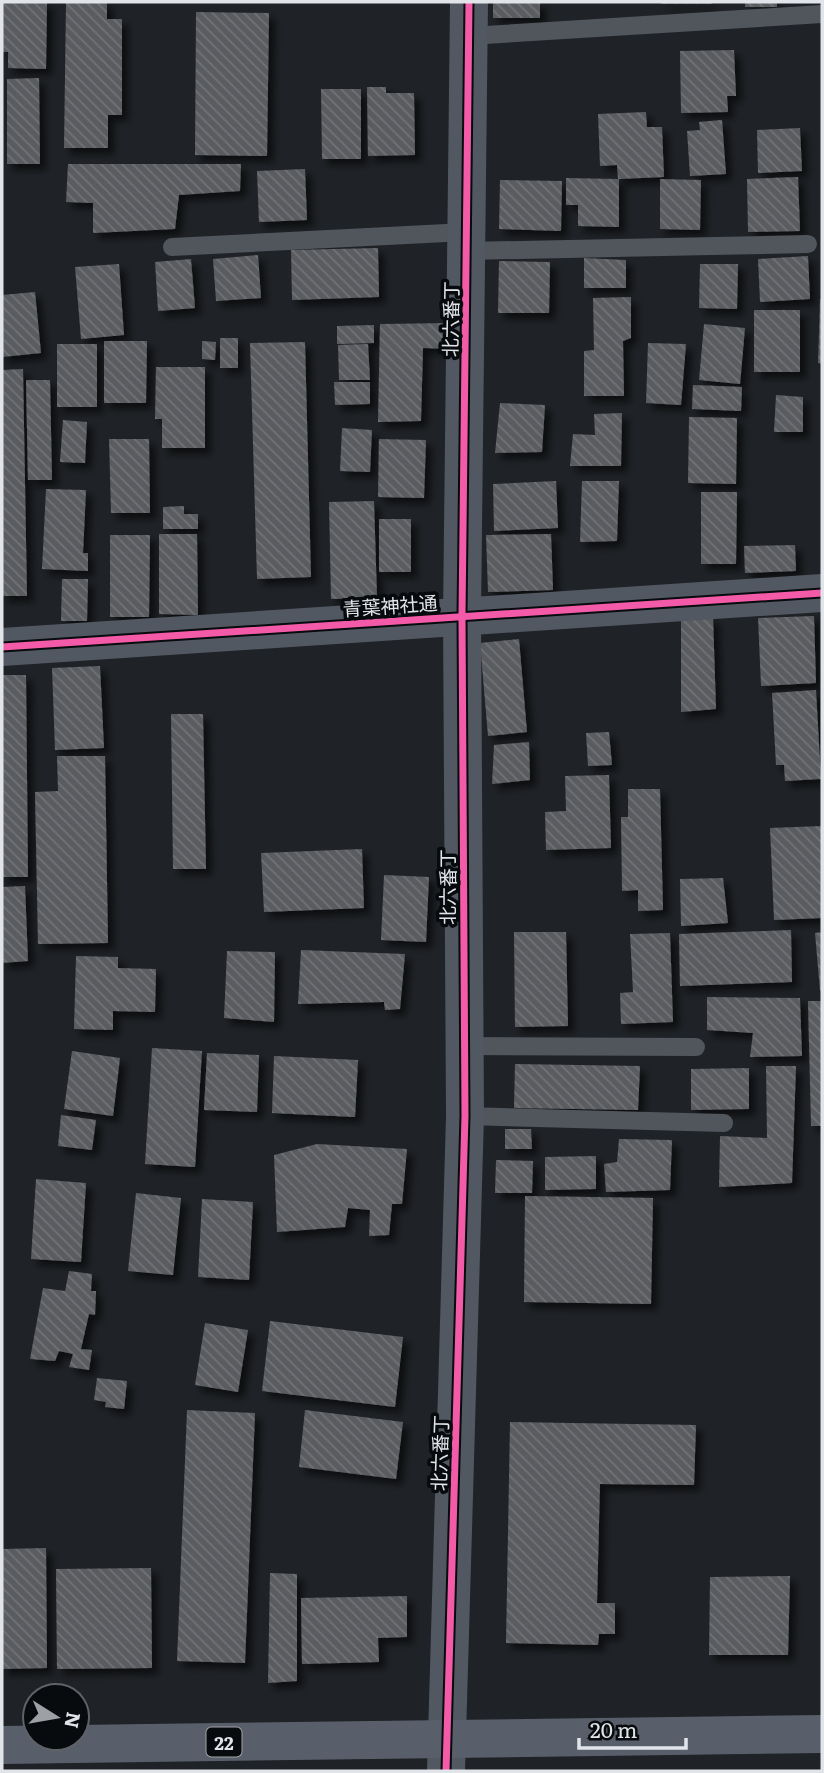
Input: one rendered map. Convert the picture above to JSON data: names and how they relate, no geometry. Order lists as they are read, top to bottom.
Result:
{
  "streets": {
    "main road": ["22"],
    "street": ["北六番丁", "青葉神社通"]
  },
  "crossings": [
    ["北六番丁", "青葉神社通"],
    ["北六番丁", "22"]
  ],
  "scale_bar": "20 m",
  "north": "right"
}
